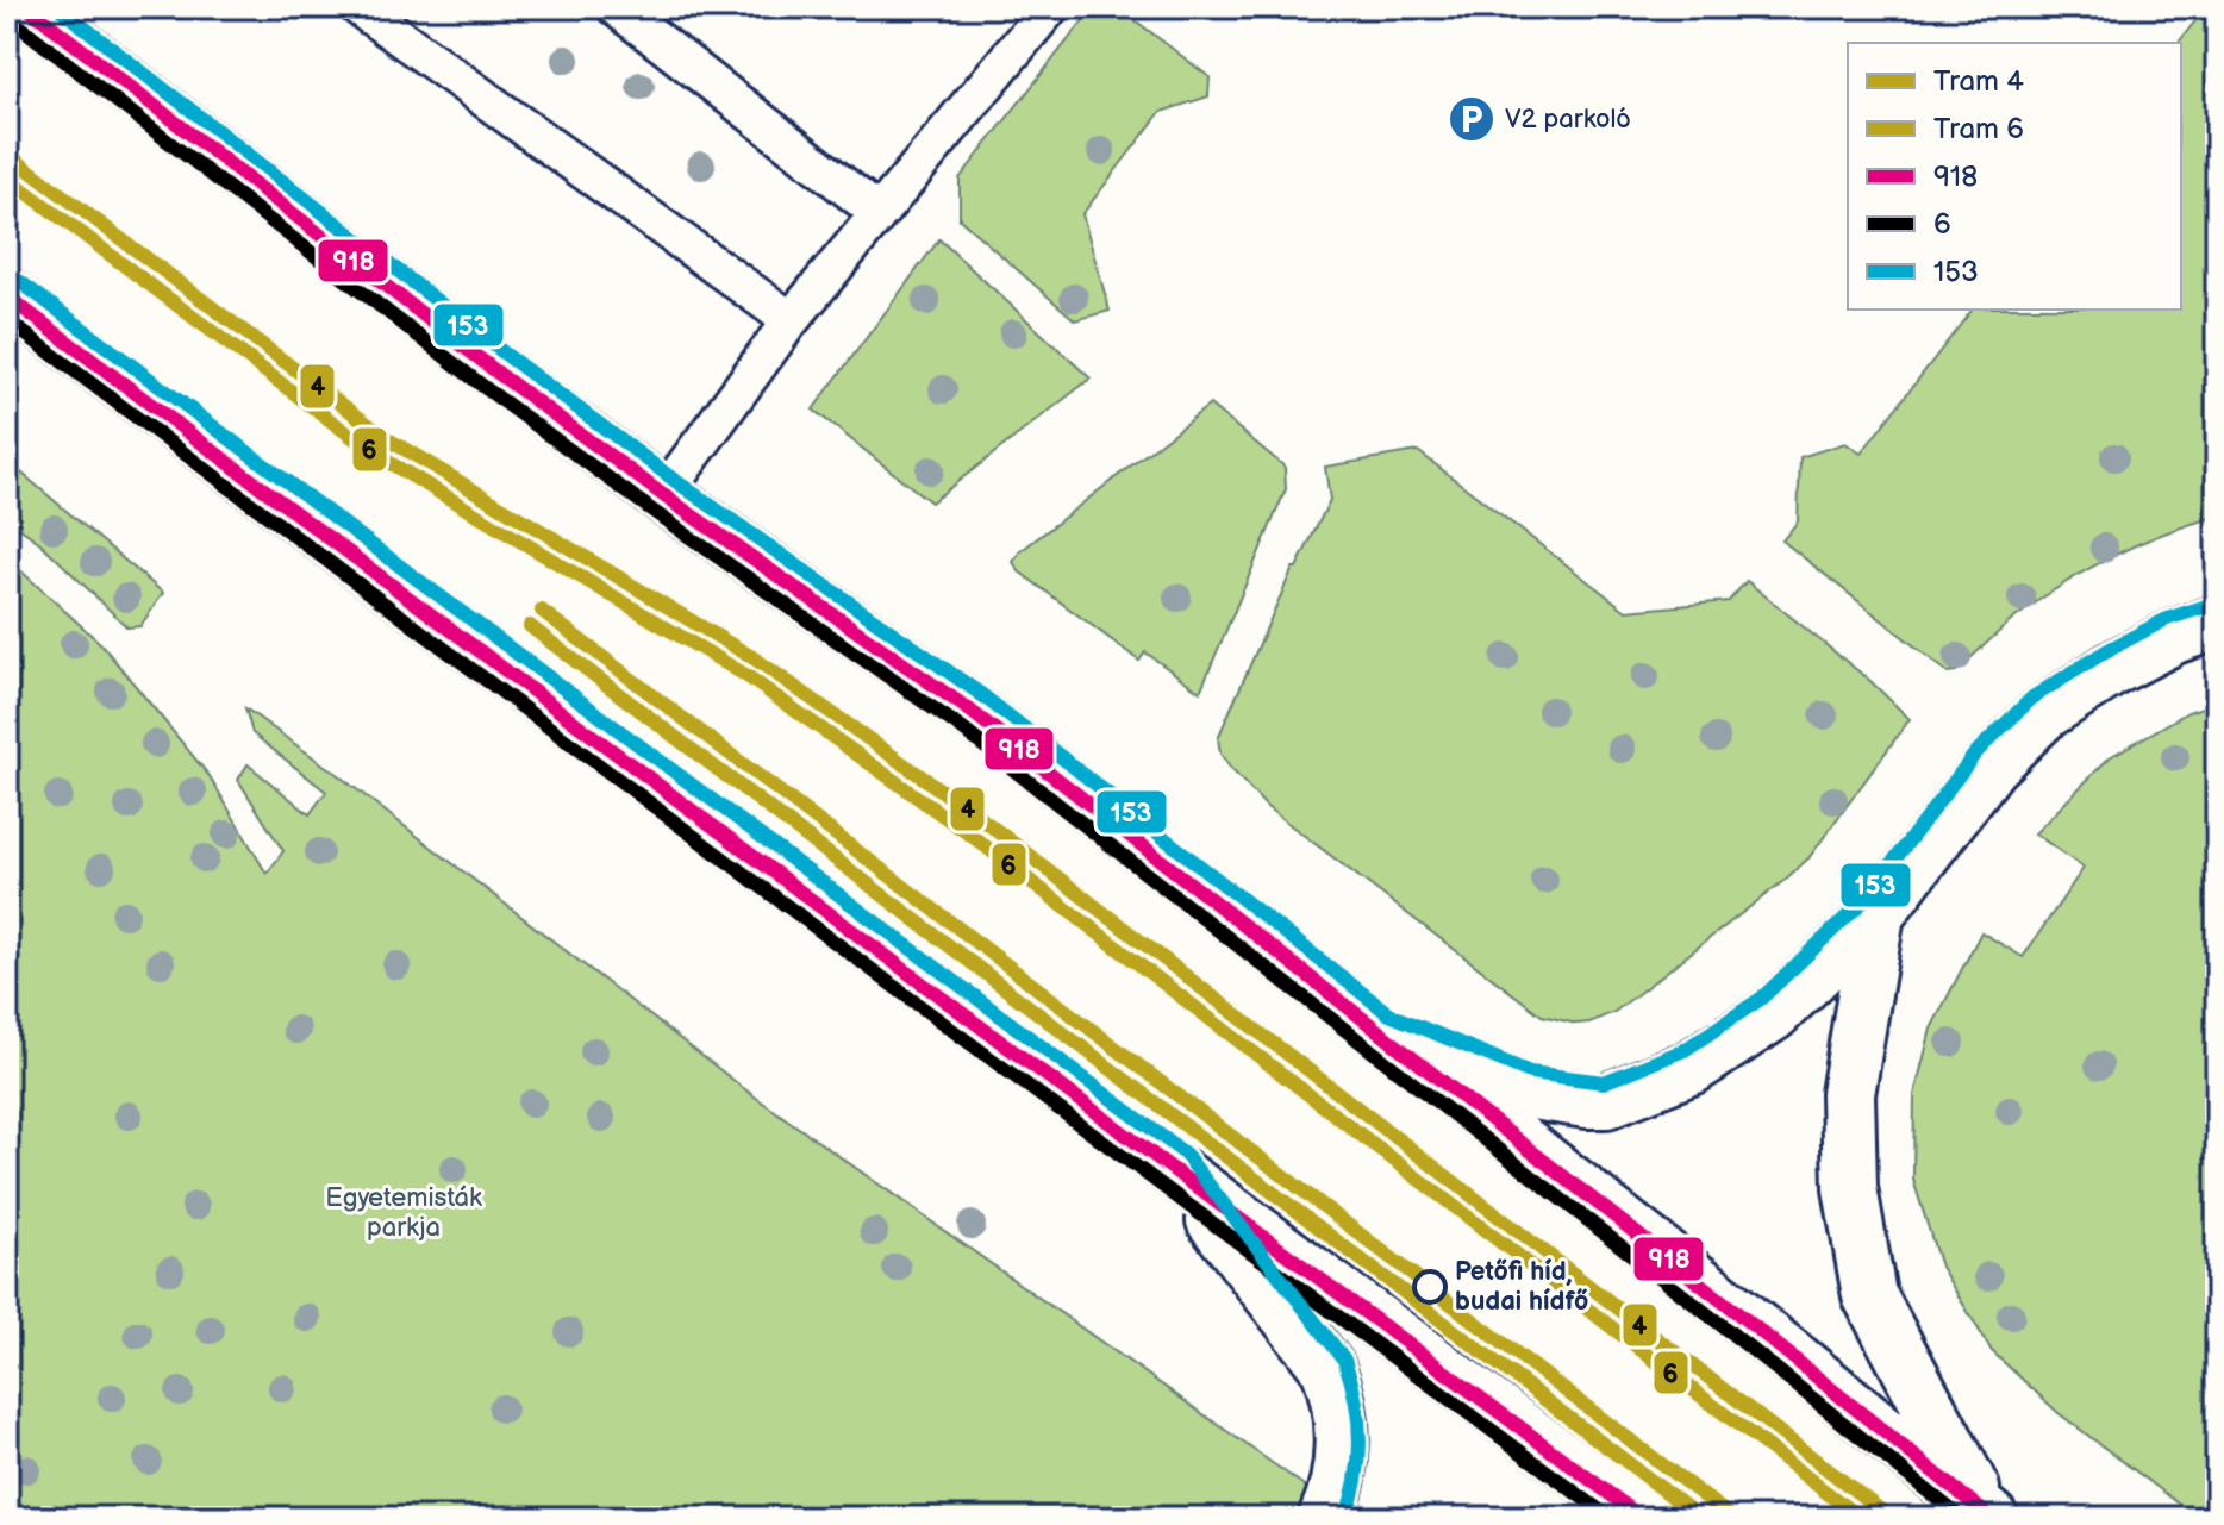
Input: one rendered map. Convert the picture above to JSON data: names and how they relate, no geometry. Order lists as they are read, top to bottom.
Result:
{
  "parks": ["Egyetemisták parkja"],
  "places": {
    "parking": ["V2 parkoló"],
    "other": ["Petőfi híd, budai hídfő"]
  },
  "lines": [
    "transit line 918",
    "transit line 153",
    "transit line 6",
    "tram line 4",
    "tram line 6"
  ],
  "legend": [
    "Tram 4",
    "Tram 6",
    "918",
    "6",
    "153"
  ]
}
